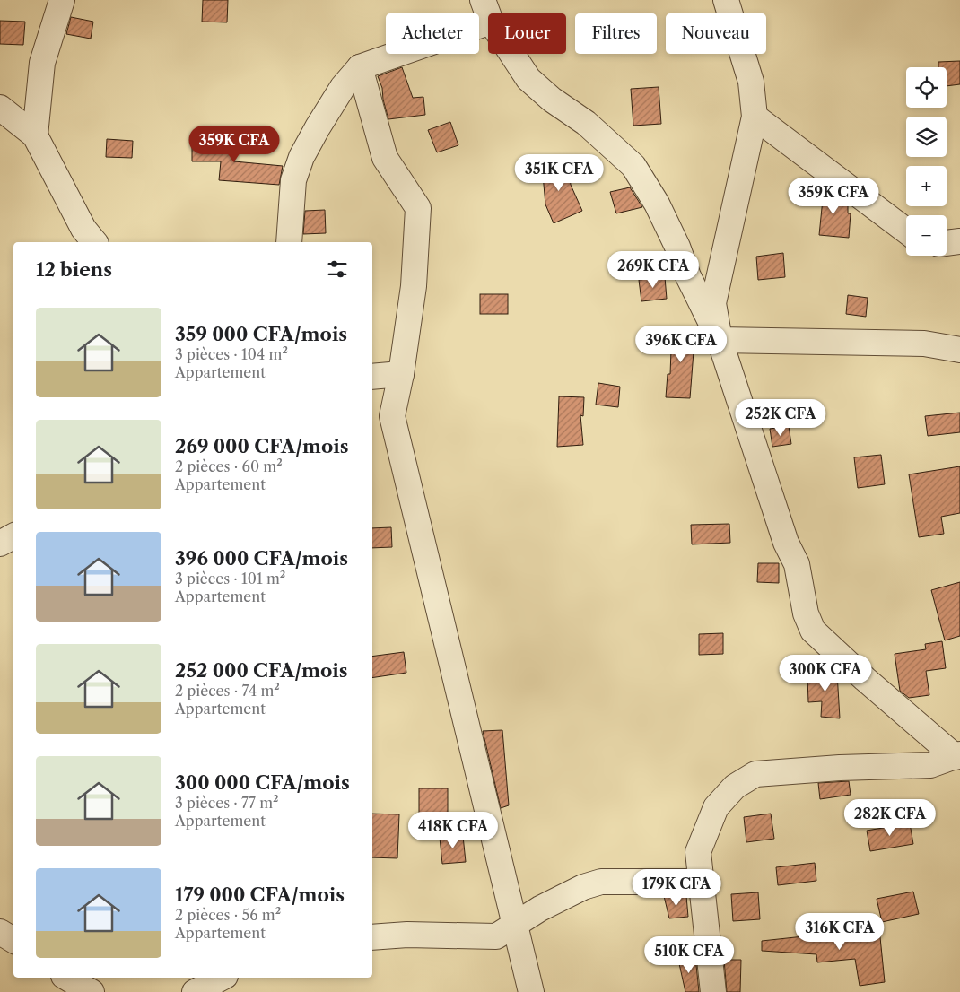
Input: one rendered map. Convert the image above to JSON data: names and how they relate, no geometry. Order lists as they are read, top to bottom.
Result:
{
  "page": {
    "chip": [
      "Acheter",
      "Louer",
      "Filtres",
      "Nouveau"
    ],
    "map_buttons": ["+", "−"],
    "price": [
      "359K CFA",
      "351K CFA",
      "359K CFA",
      "269K CFA",
      "396K CFA",
      "252K CFA",
      "300K CFA",
      "282K CFA",
      "418K CFA",
      "179K CFA",
      "316K CFA",
      "510K CFA"
    ],
    "heading": "12 biens",
    "list": [
      {
        "name": "359 000 CFA/mois",
        "note": "3 pièces · 104 m² · Appartement"
      },
      {
        "name": "269 000 CFA/mois",
        "note": "2 pièces · 60 m² · Appartement"
      },
      {
        "name": "396 000 CFA/mois",
        "note": "3 pièces · 101 m² · Appartement"
      },
      {
        "name": "252 000 CFA/mois",
        "note": "2 pièces · 74 m² · Appartement"
      },
      {
        "name": "300 000 CFA/mois",
        "note": "3 pièces · 77 m² · Appartement"
      },
      {
        "name": "179 000 CFA/mois",
        "note": "2 pièces · 56 m² · Appartement"
      }
    ]
  }
}
